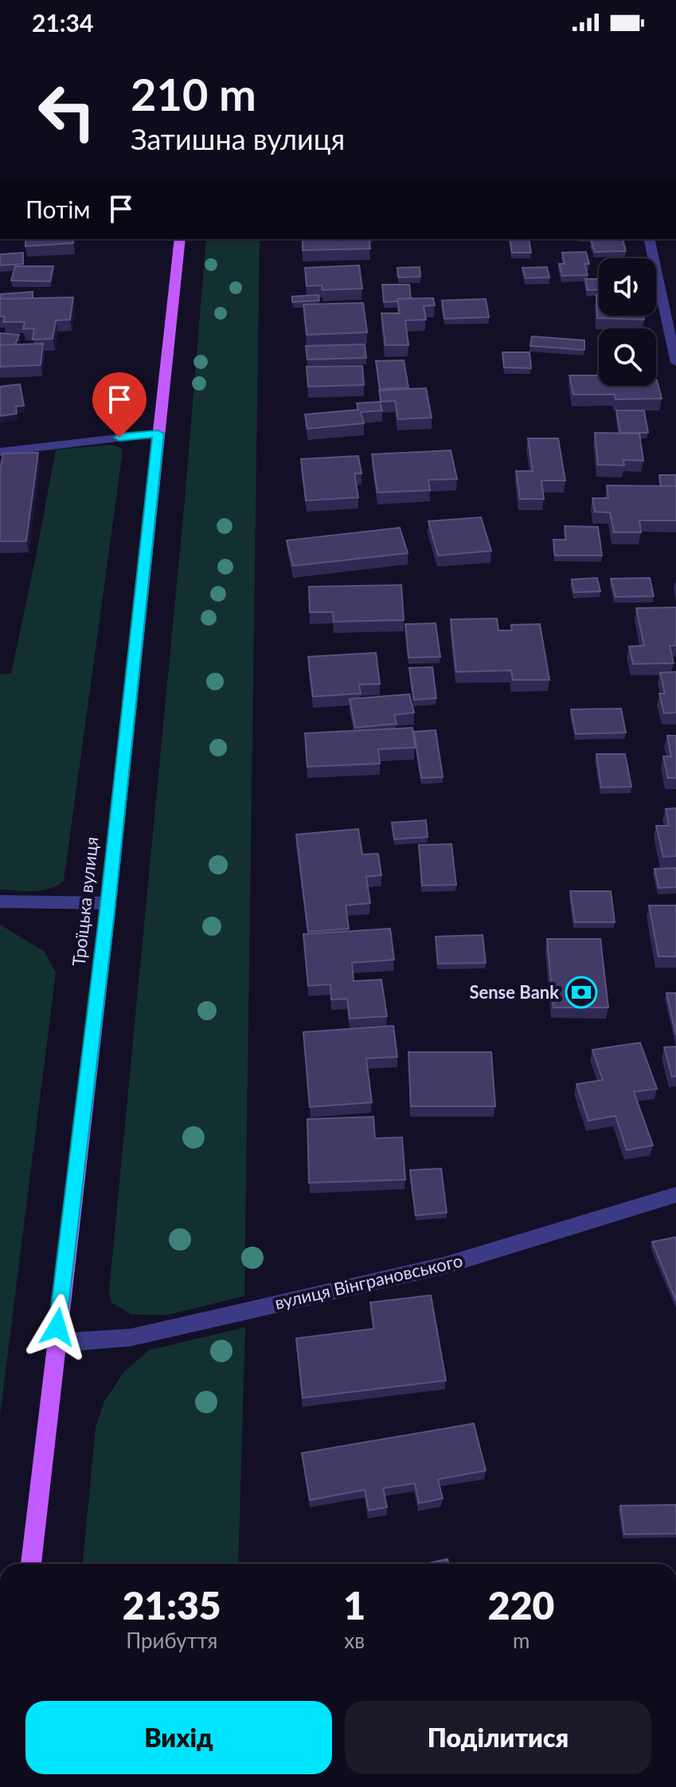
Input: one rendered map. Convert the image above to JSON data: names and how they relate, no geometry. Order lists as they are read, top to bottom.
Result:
{
  "streets": {
    "main road": ["Троїцька вулиця"],
    "street": ["вулиця Вінграновського"]
  },
  "crossings": [
    ["Троїцька вулиця", "вулиця Вінграновського"]
  ],
  "places": {
    "bank": ["Sense Bank"]
  },
  "page": {
    "status": "21:34",
    "turn": ["210 m", "Затишна вулиця"],
    "then": "Потім",
    "eta": [
      "21:35",
      "Прибуття",
      "1",
      "хв",
      "220",
      "m"
    ],
    "buttons": ["Вихід", "Поділитися"]
  }
}
